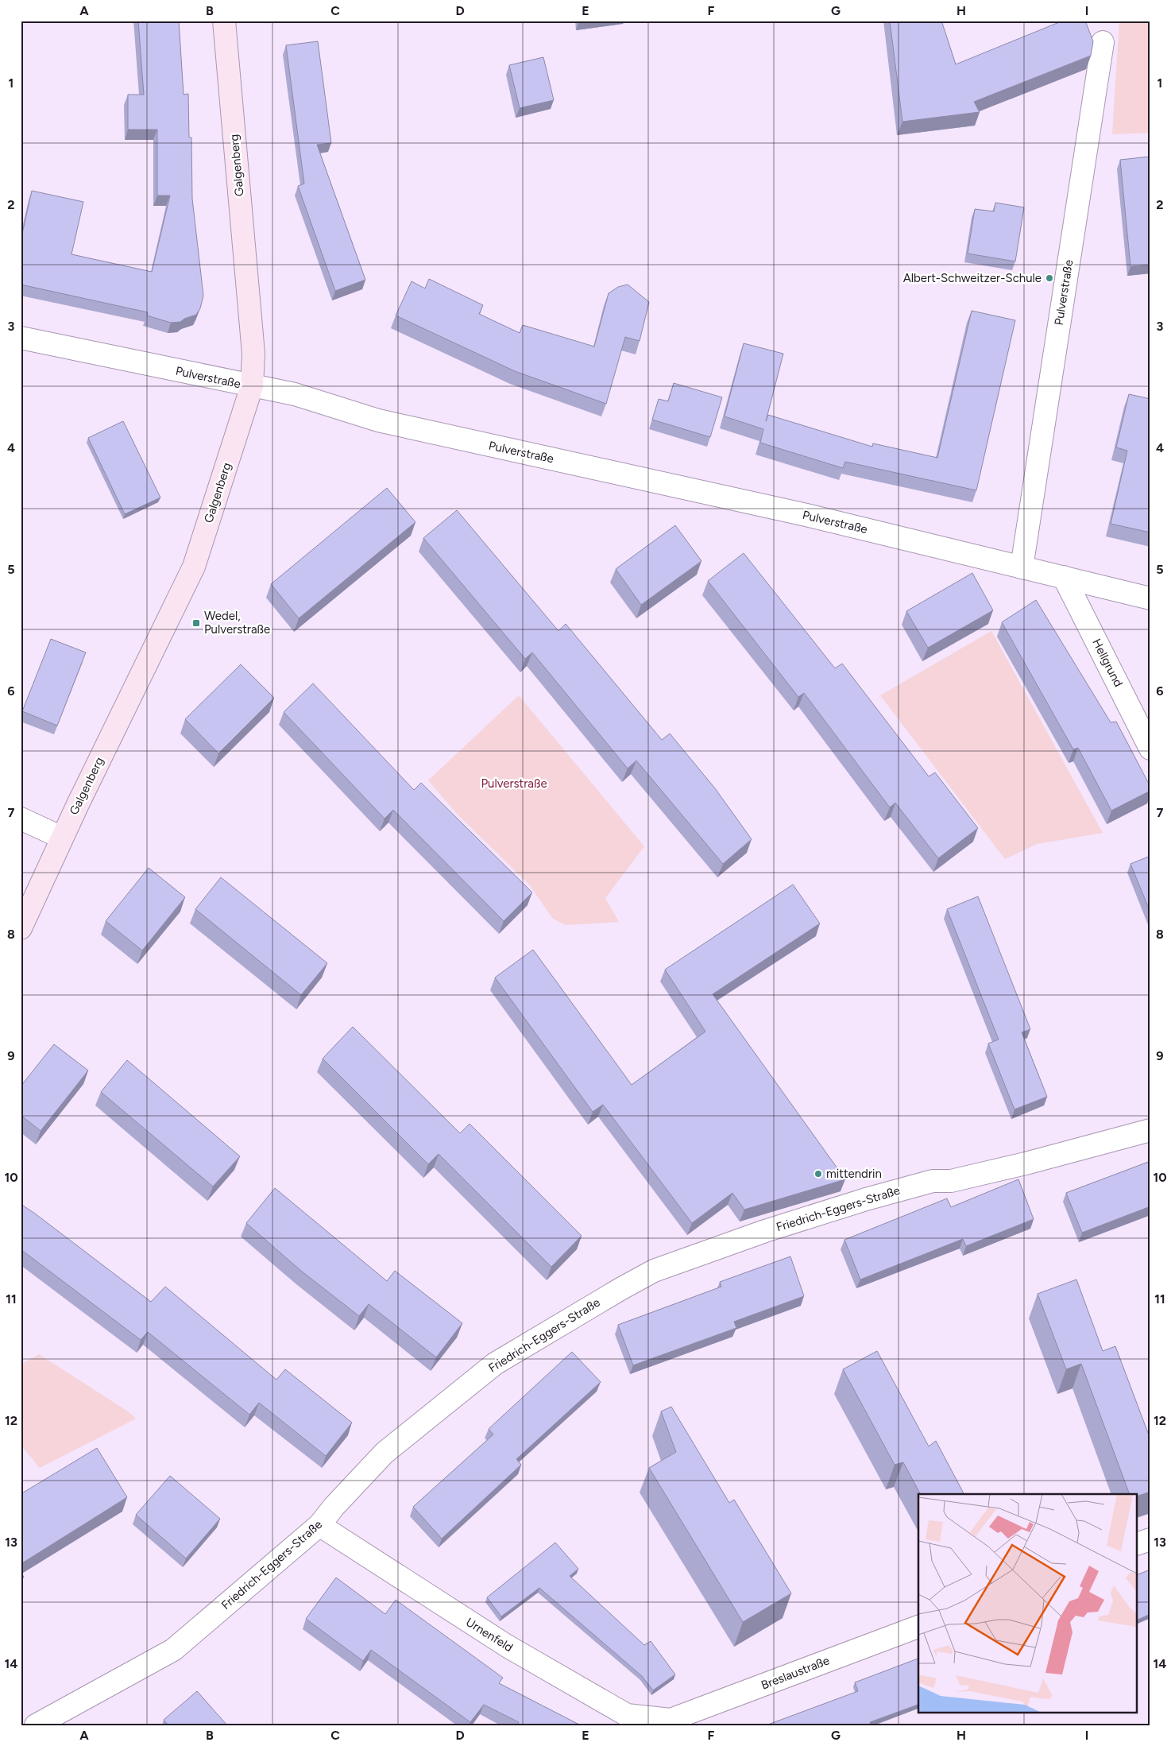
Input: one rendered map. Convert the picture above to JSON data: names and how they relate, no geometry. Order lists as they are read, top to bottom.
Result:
{
  "streets": {
    "street": [
      "Galgenberg",
      "Pulverstraße",
      "Hellgrund",
      "Friedrich-Eggers-Straße",
      "Urnenfeld",
      "Breslaustraße"
    ]
  },
  "crossings": [
    ["Galgenberg", "Pulverstraße"],
    ["Pulverstraße", "Hellgrund"],
    ["Friedrich-Eggers-Straße", "Urnenfeld"],
    ["Urnenfeld", "Breslaustraße"]
  ],
  "parks": ["Pulverstraße"],
  "places": {
    "other": ["Albert-Schweitzer-Schule", "mittendrin"],
    "transit": ["Wedel, Pulverstraße"]
  },
  "grid": {
    "columns": [
      "A",
      "B",
      "C",
      "D",
      "E",
      "F",
      "G",
      "H",
      "I"
    ],
    "rows": [
      "1",
      "2",
      "3",
      "4",
      "5",
      "6",
      "7",
      "8",
      "9",
      "10",
      "11",
      "12",
      "13",
      "14"
    ]
  }
}
